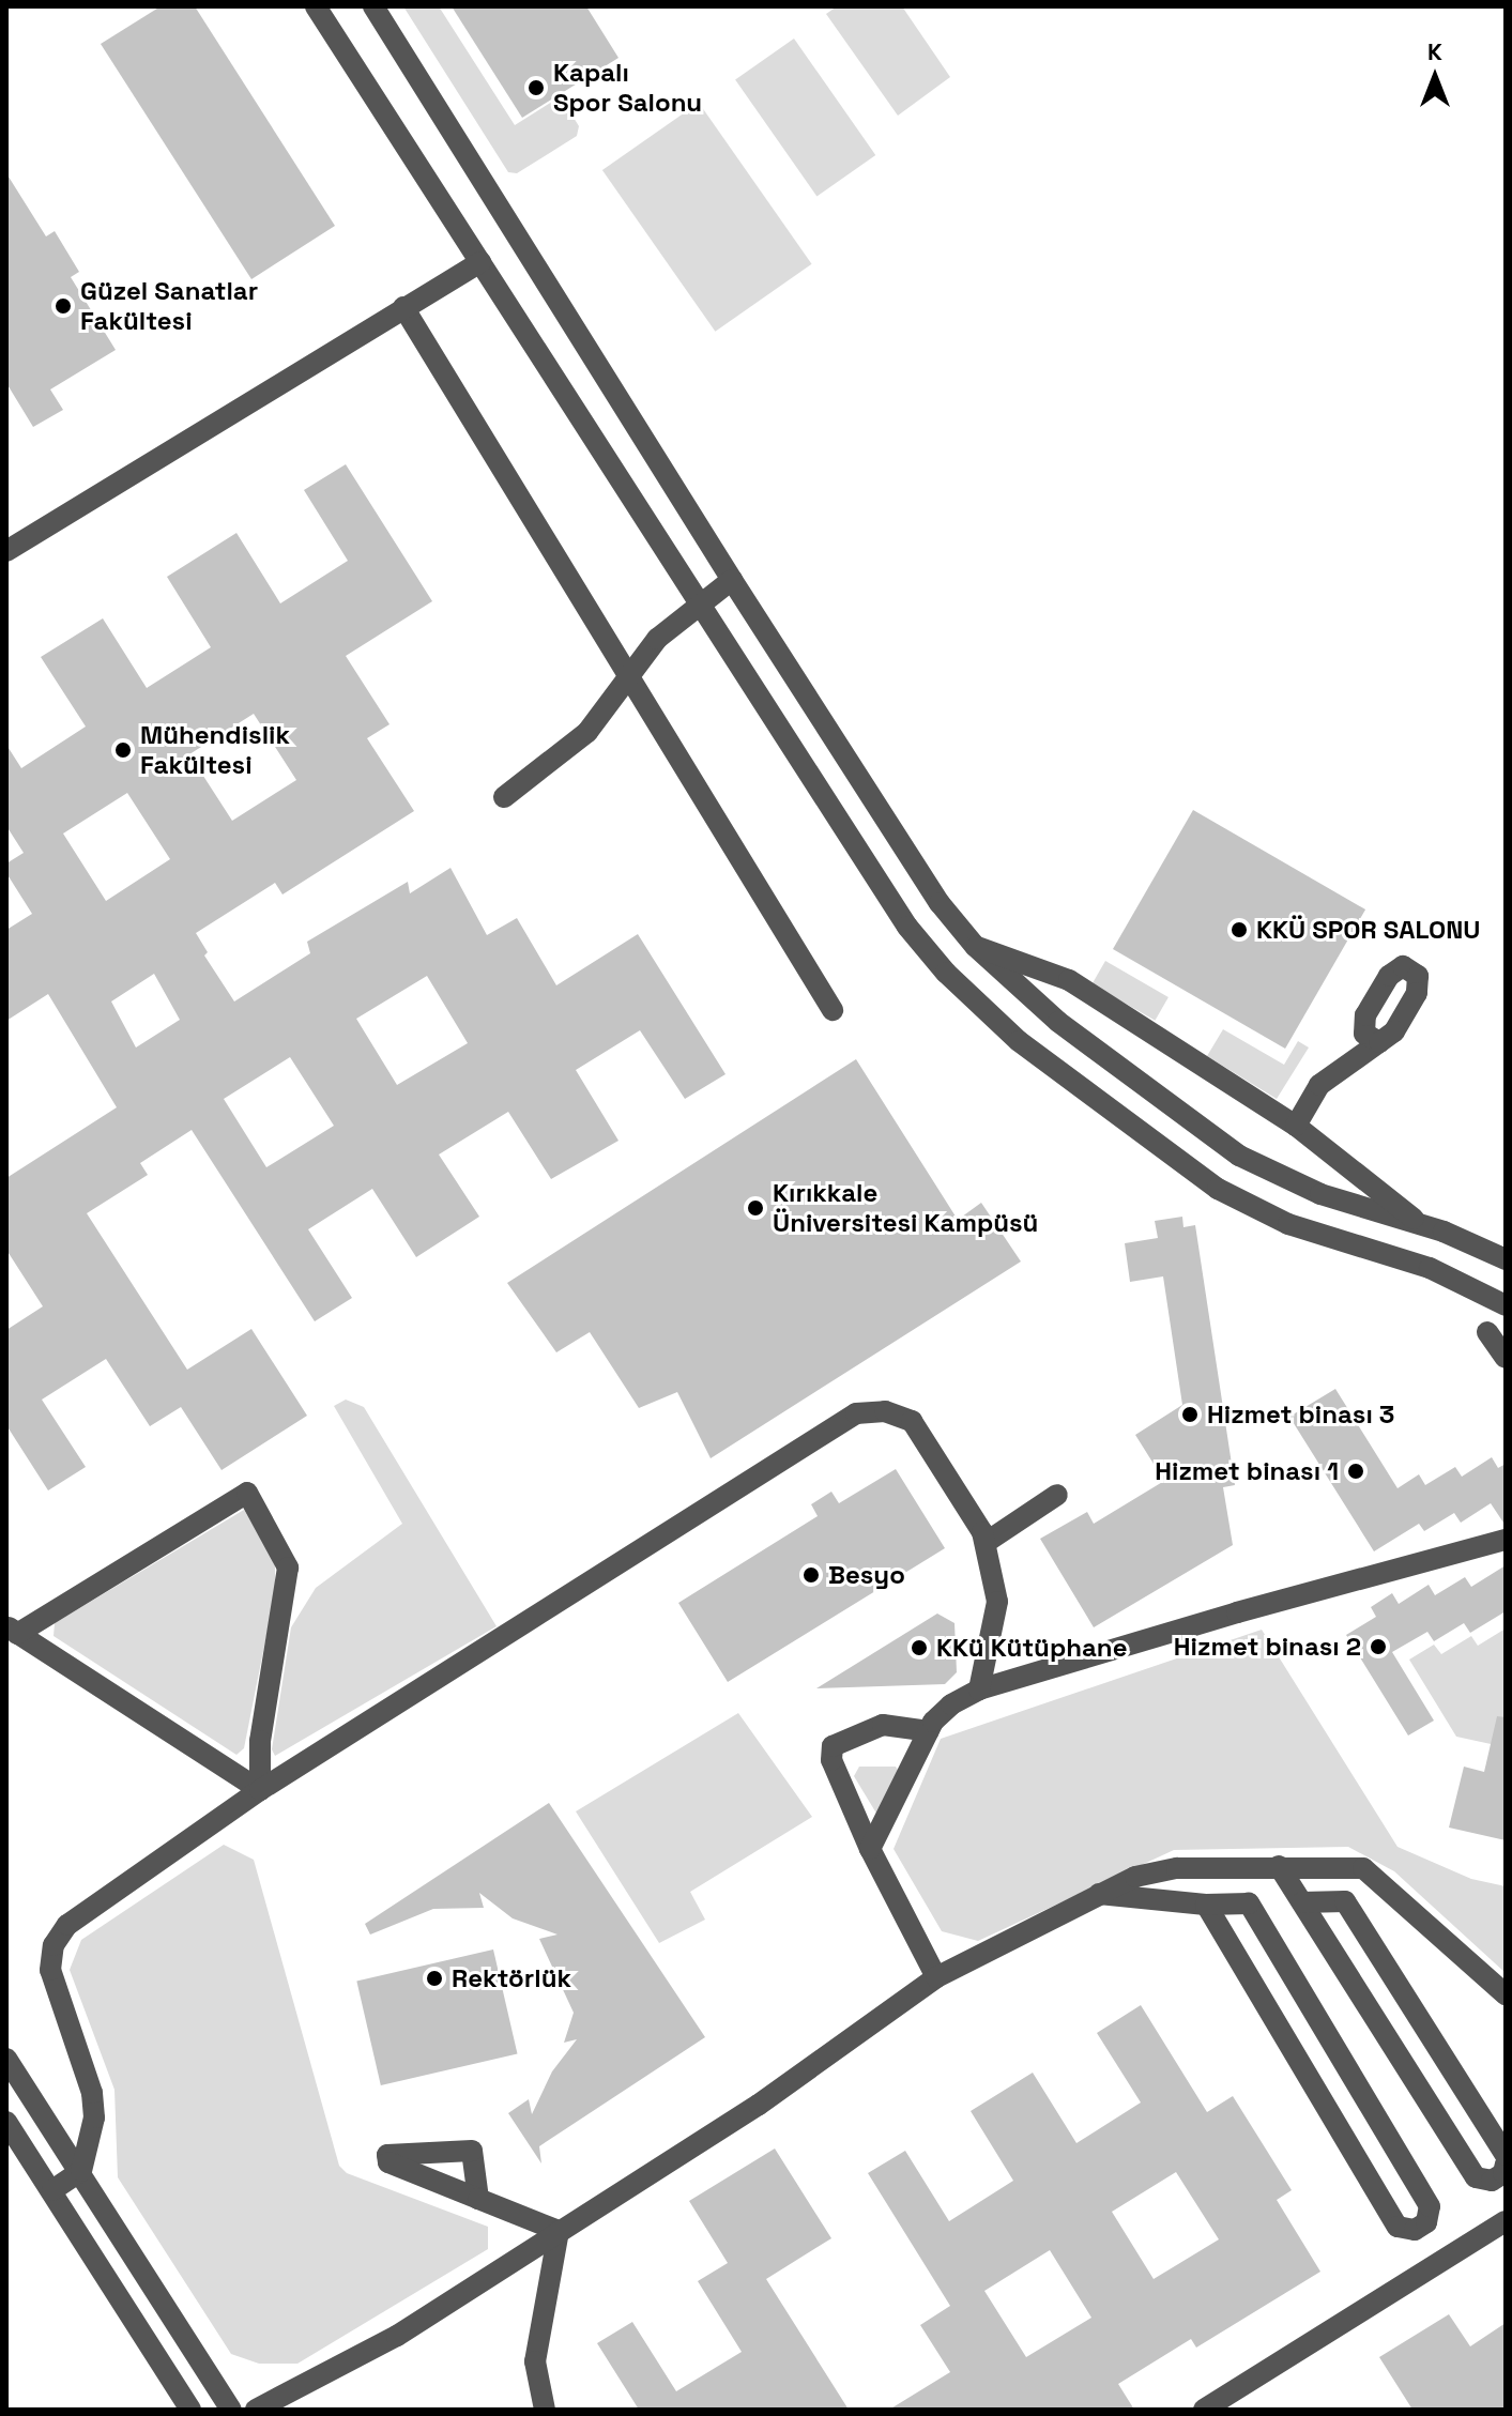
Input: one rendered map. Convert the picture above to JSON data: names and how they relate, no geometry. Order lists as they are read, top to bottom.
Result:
{
  "places": [
    "Kapalı Spor Salonu",
    "Güzel Sanatlar Fakültesi",
    "Mühendislik Fakültesi",
    "KKÜ SPOR SALONU",
    "Kırıkkale Üniversitesi Kampüsü",
    "Hizmet binası 3",
    "Hizmet binası 1",
    "Besyo",
    "Hizmet binası 2",
    "KKü Kütüphane",
    "Rektörlük"
  ],
  "north": "top"
}
